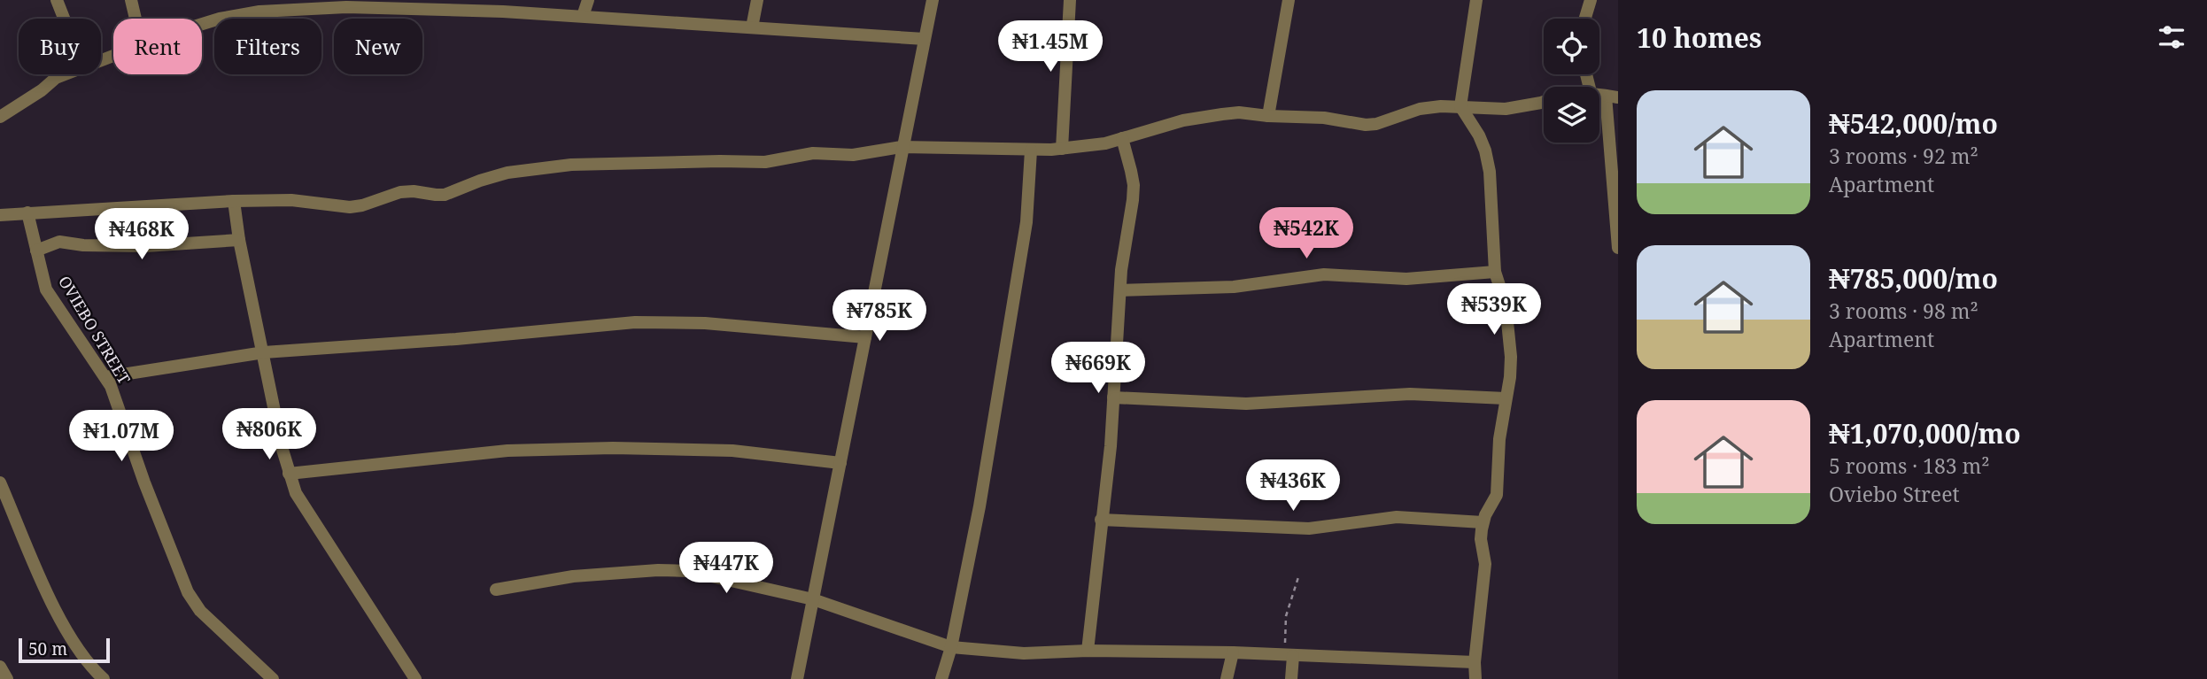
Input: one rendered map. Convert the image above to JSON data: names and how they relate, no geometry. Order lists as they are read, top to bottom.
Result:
{
  "streets": {
    "street": ["OVIEBO STREET"]
  },
  "scale_bar": "50 m",
  "page": {
    "heading": "10 homes",
    "chip": [
      "Buy",
      "Rent",
      "Filters",
      "New"
    ],
    "price": [
      "₦1.45M",
      "₦542K",
      "₦468K",
      "₦539K",
      "₦785K",
      "₦669K",
      "₦806K",
      "₦1.07M",
      "₦436K",
      "₦447K"
    ],
    "list": [
      {
        "name": "₦542,000/mo",
        "note": "3 rooms · 92 m² · Apartment"
      },
      {
        "name": "₦785,000/mo",
        "note": "3 rooms · 98 m² · Apartment"
      },
      {
        "name": "₦1,070,000/mo",
        "note": "5 rooms · 183 m² · Oviebo Street"
      }
    ],
    "scale": "50 m"
  }
}
